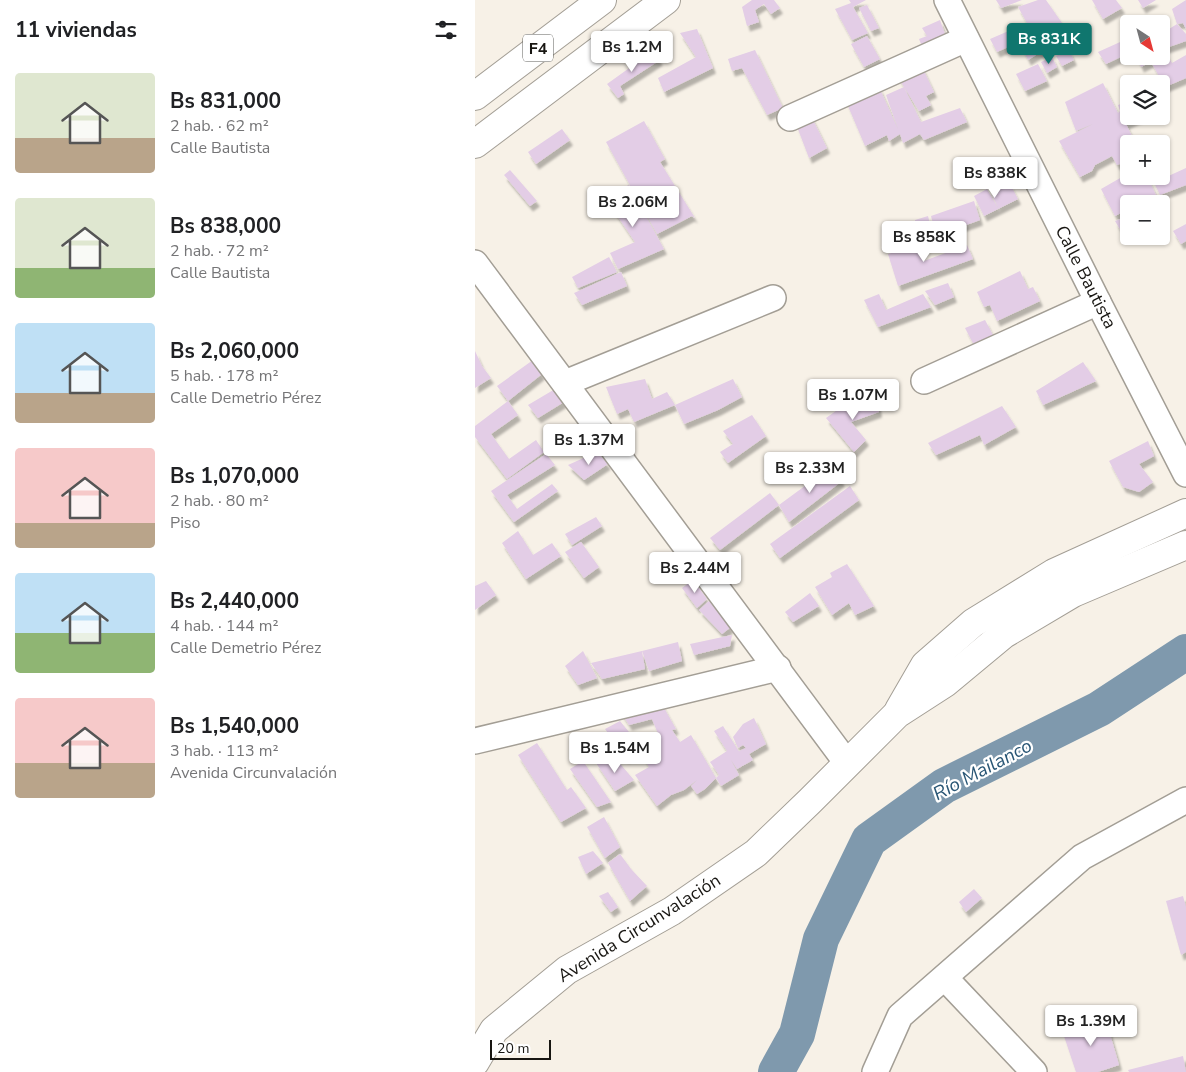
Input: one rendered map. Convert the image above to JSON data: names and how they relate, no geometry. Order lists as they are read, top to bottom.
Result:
{
  "streets": {
    "main road": ["F4", "Avenida Circunvalación"],
    "street": ["Calle Bautista"]
  },
  "water": ["Río Mailanco"],
  "scale_bar": "20 m",
  "north": "bottom right",
  "page": {
    "heading": "11 viviendas",
    "map_buttons": ["+", "−"],
    "price": [
      "Bs 831K",
      "Bs 1.2M",
      "Bs 838K",
      "Bs 2.06M",
      "Bs 858K",
      "Bs 1.07M",
      "Bs 1.37M",
      "Bs 2.33M",
      "Bs 2.44M",
      "Bs 1.54M",
      "Bs 1.39M"
    ],
    "list": [
      {
        "name": "Bs 831,000",
        "note": "2 hab. · 62 m² · Calle Bautista"
      },
      {
        "name": "Bs 838,000",
        "note": "2 hab. · 72 m² · Calle Bautista"
      },
      {
        "name": "Bs 2,060,000",
        "note": "5 hab. · 178 m² · Calle Demetrio Pérez"
      },
      {
        "name": "Bs 1,070,000",
        "note": "2 hab. · 80 m² · Piso"
      },
      {
        "name": "Bs 2,440,000",
        "note": "4 hab. · 144 m² · Calle Demetrio Pérez"
      },
      {
        "name": "Bs 1,540,000",
        "note": "3 hab. · 113 m² · Avenida Circunvalación"
      }
    ],
    "scale": "20 m"
  }
}
